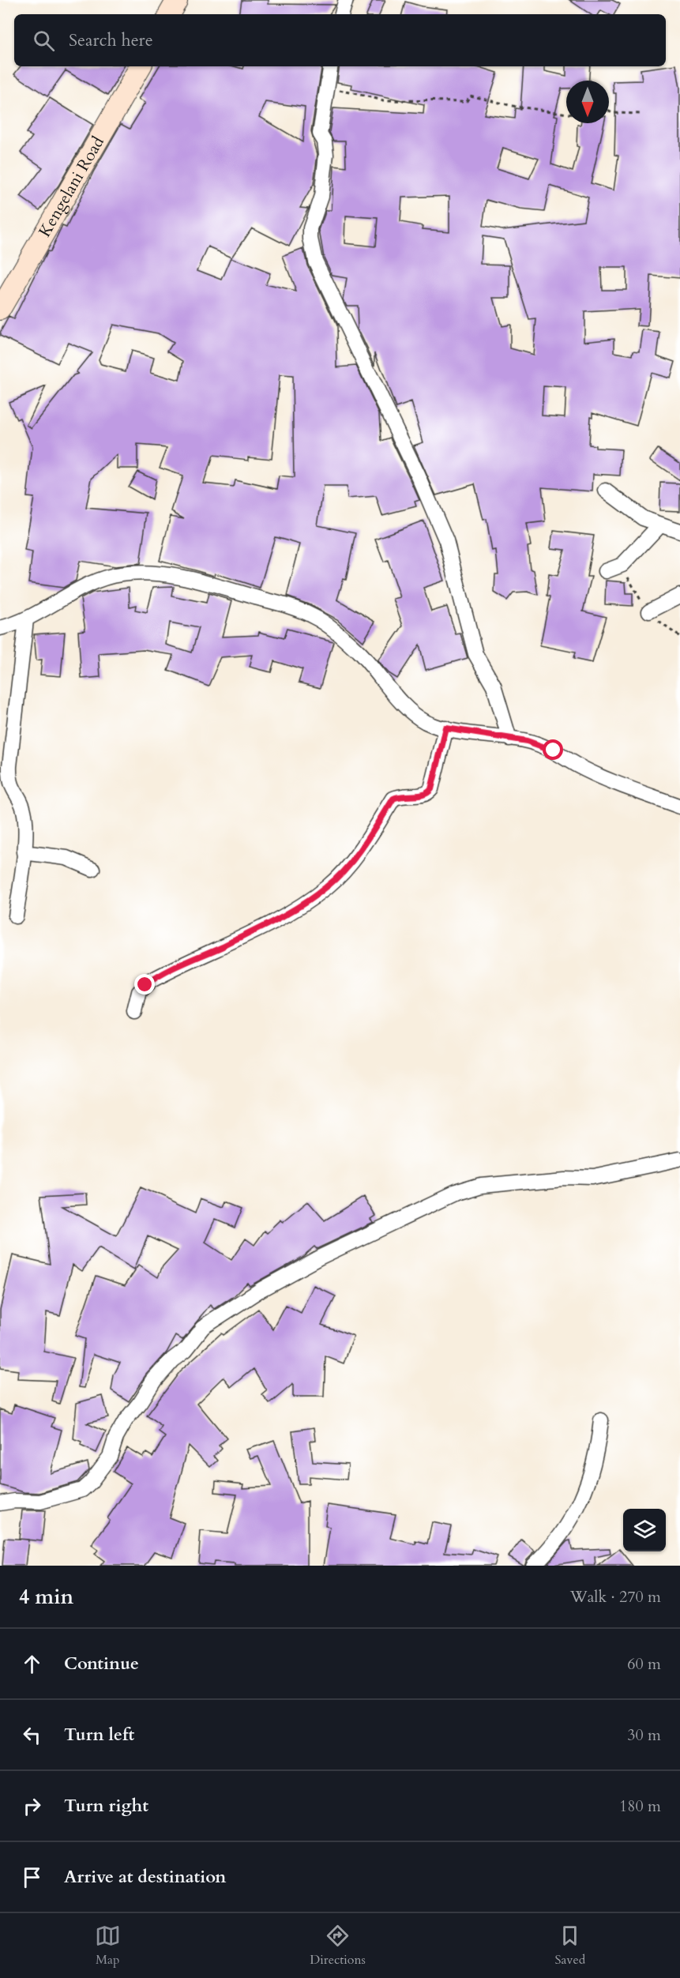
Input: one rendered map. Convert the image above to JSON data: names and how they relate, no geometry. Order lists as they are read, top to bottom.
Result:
{
  "streets": {
    "main road": ["Kengelani Road"]
  },
  "north": "bottom",
  "page": {
    "search": "Search here",
    "heading": ["4 min", "Walk · 270 m"],
    "list": [
      ["Continue", "60 m"],
      ["Turn left", "30 m"],
      ["Turn right", "180 m"],
      "Arrive at destination"
    ],
    "nav": ["Map", "Directions", "Saved"]
  }
}
